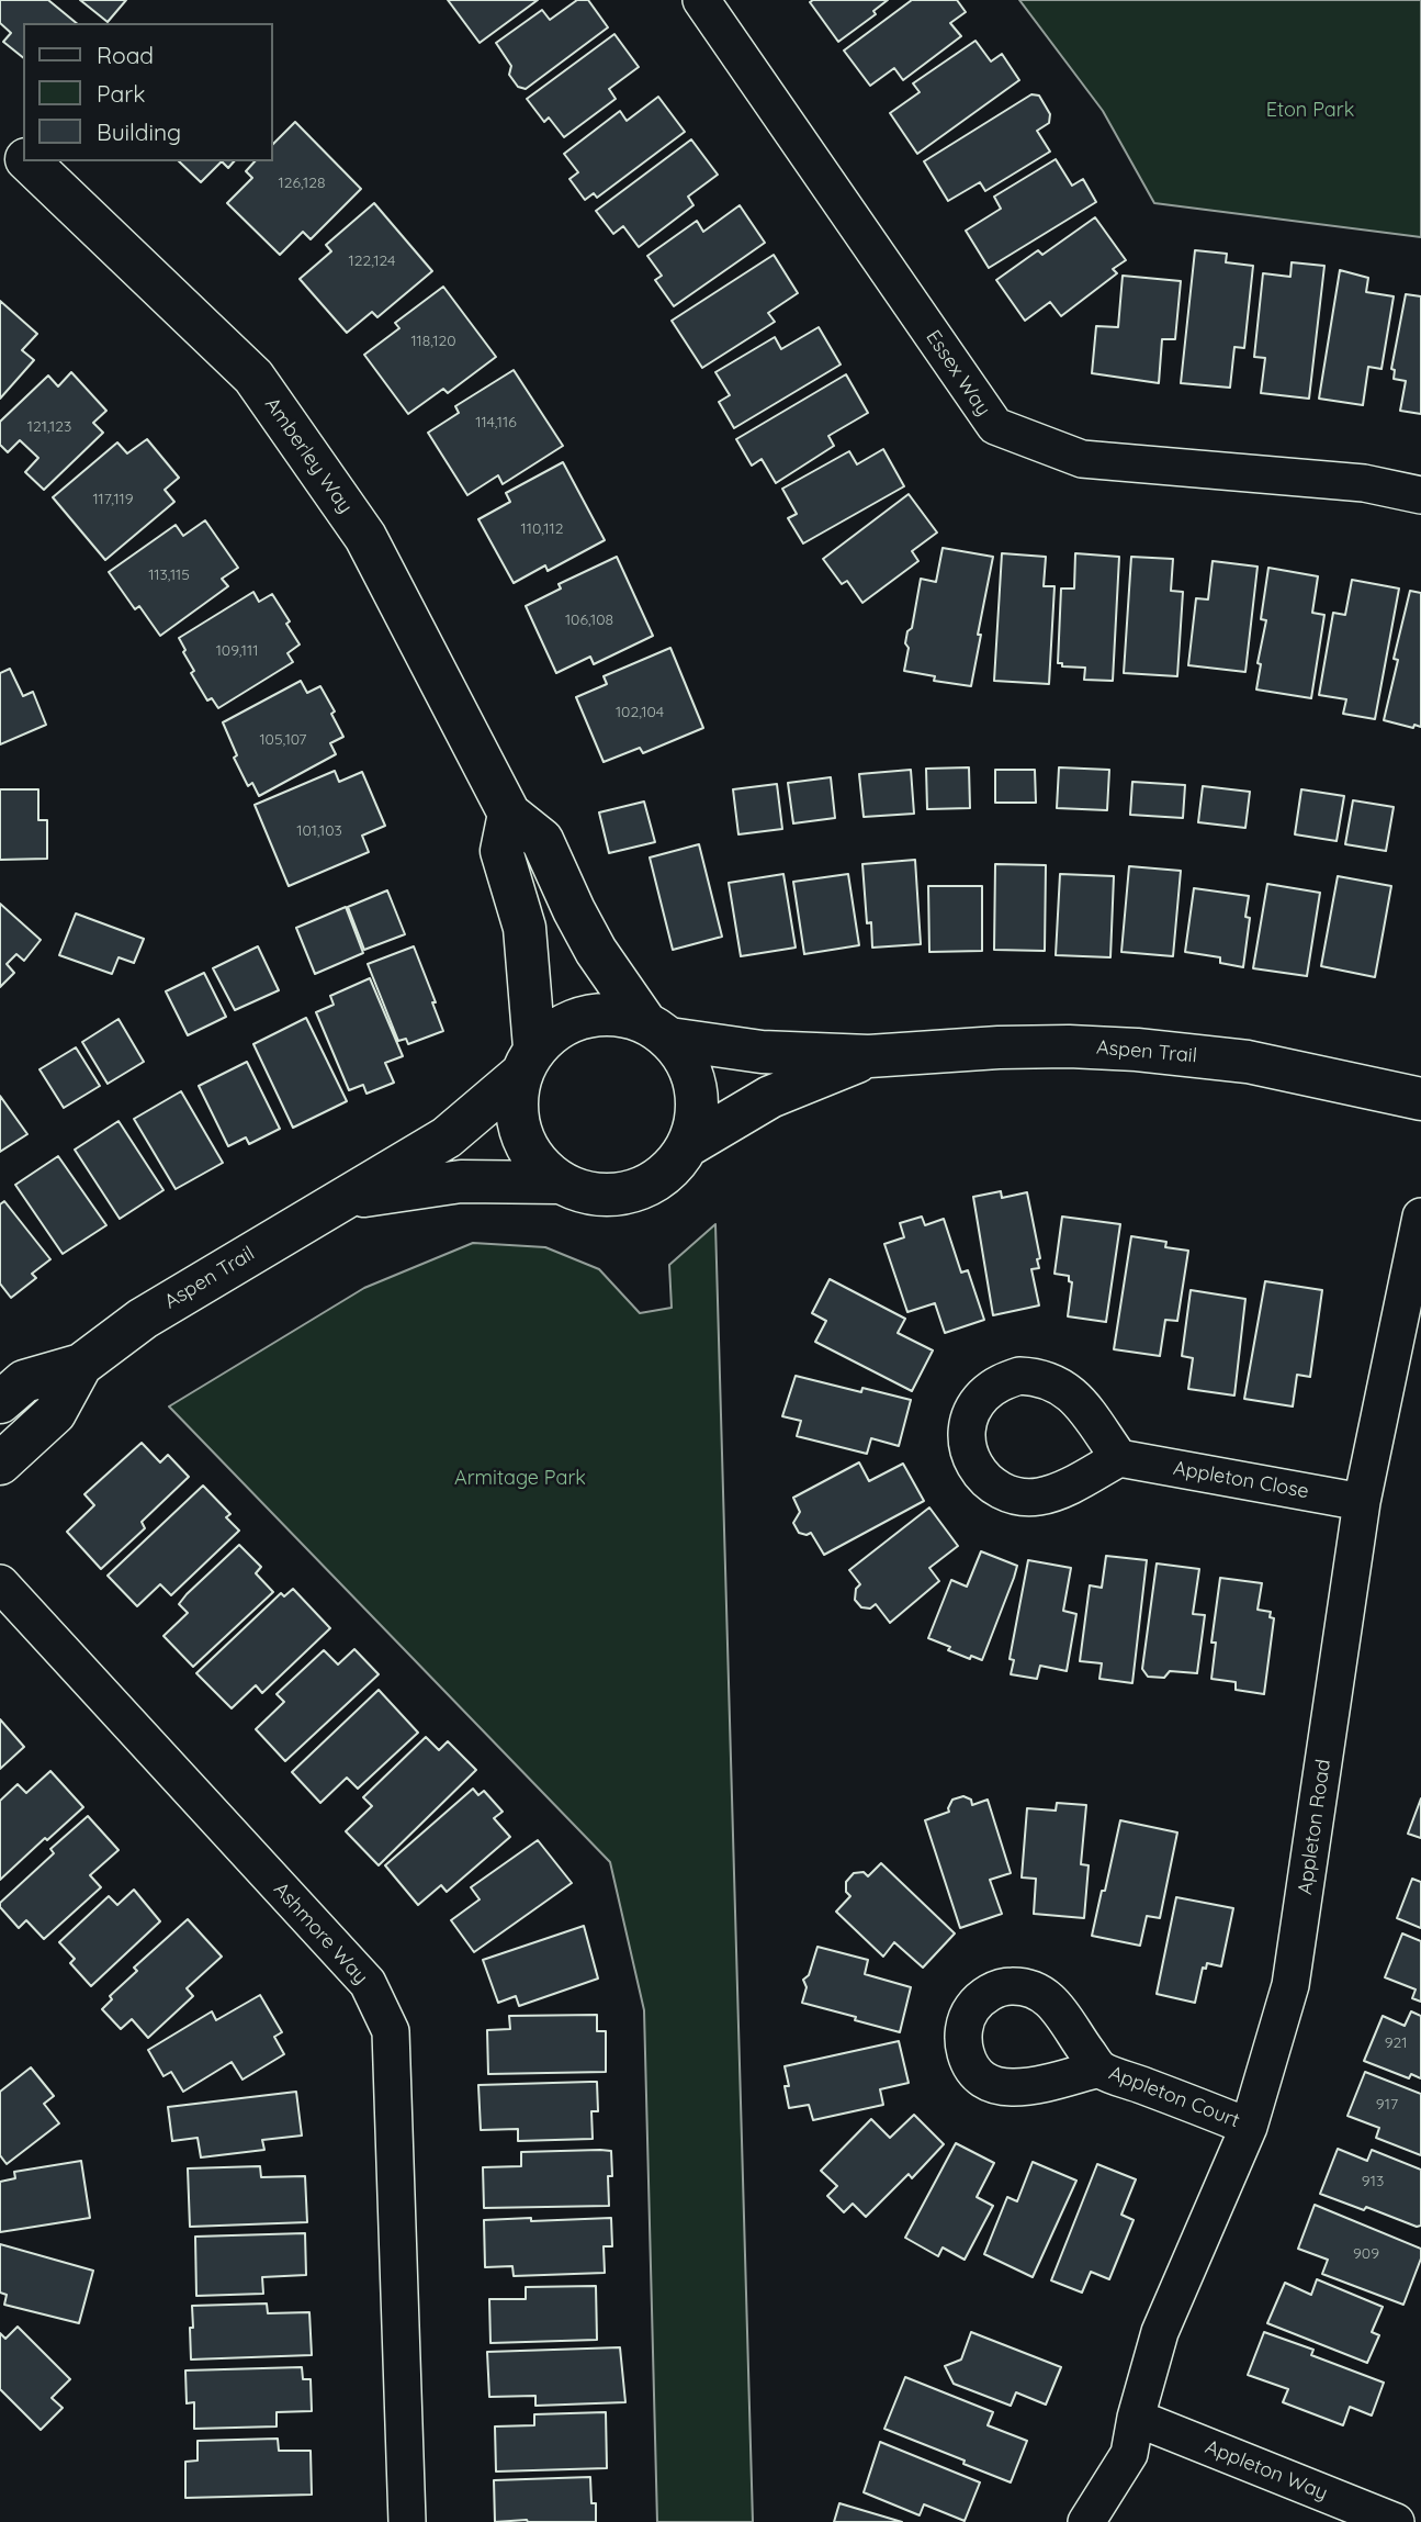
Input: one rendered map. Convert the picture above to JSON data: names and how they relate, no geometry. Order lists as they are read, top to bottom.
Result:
{
  "streets": {
    "street": [
      "Essex Way",
      "Amberley Way",
      "Aspen Trail",
      "Appleton Close",
      "Appleton Road",
      "Ashmore Way",
      "Appleton Court",
      "Appleton Way"
    ]
  },
  "crossings": [
    ["Amberley Way", "Aspen Trail"],
    ["Appleton Close", "Appleton Road"],
    ["Appleton Road", "Appleton Court"],
    ["Appleton Road", "Appleton Way"]
  ],
  "parks": ["Eton Park", "Armitage Park"],
  "house_numbers": [
    "126,128",
    "122,124",
    "118,120",
    "114,116",
    "121,123",
    "117,119",
    "110,112",
    "113,115",
    "106,108",
    "109,111",
    "102,104",
    "105,107",
    "101,103",
    "921",
    "917",
    "913",
    "909"
  ],
  "legend": ["Road", "Park", "Building"]
}
